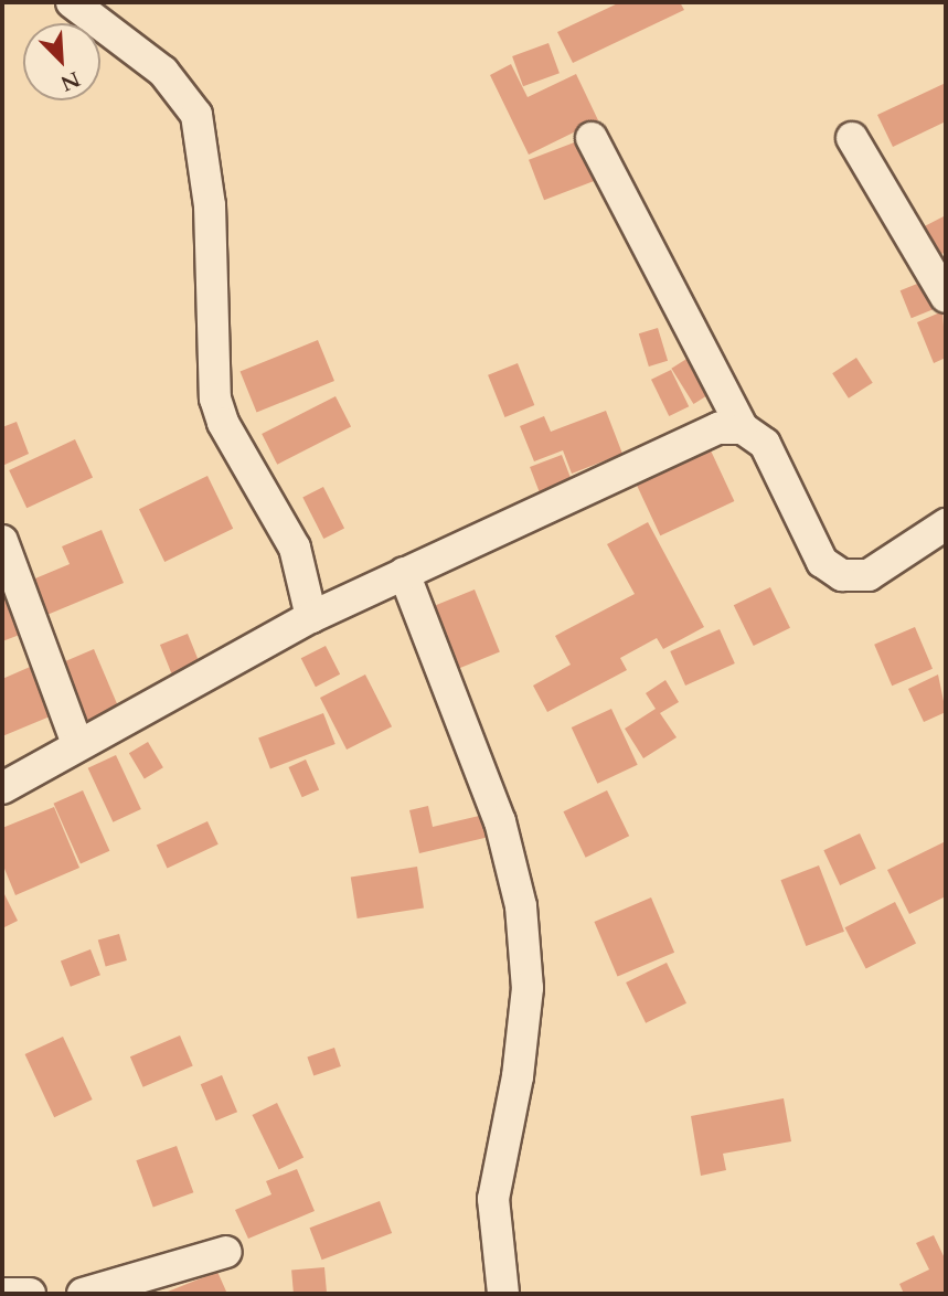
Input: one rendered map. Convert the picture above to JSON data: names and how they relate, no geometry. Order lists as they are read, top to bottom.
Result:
{
  "north": "bottom right"
}
